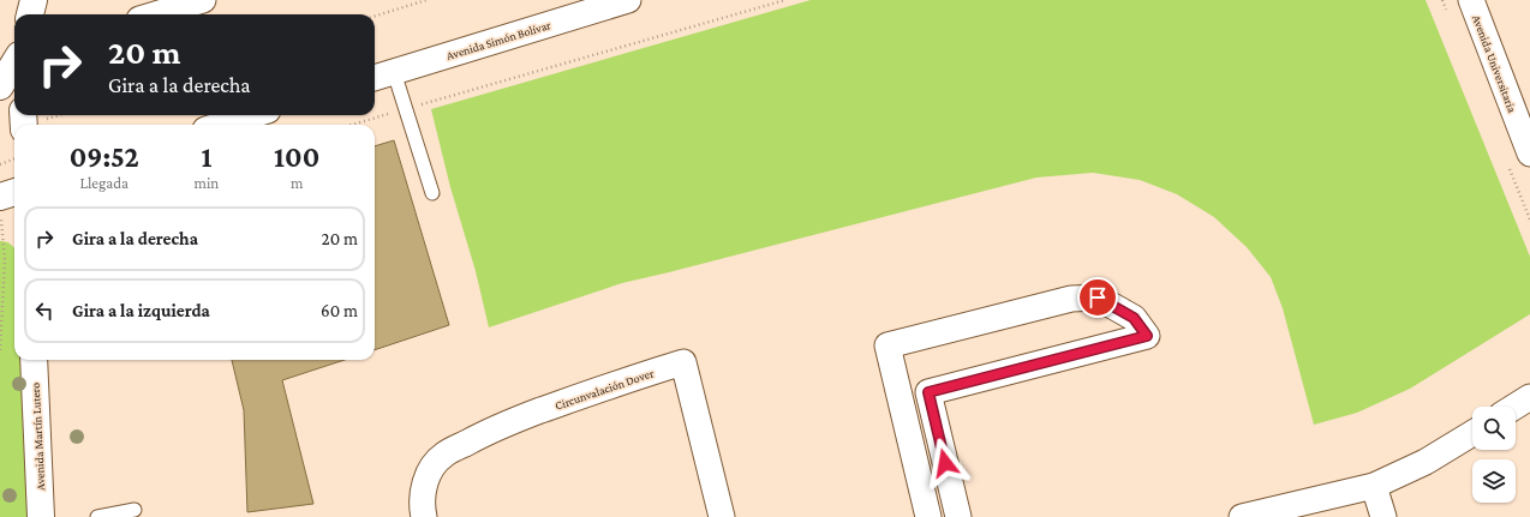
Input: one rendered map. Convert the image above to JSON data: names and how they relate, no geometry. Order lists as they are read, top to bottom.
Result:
{
  "streets": {
    "main road": ["Avenida Martín Lutero"],
    "street": ["Avenida Simón Bolívar", "Avenida Universitaria", "Circunvalación Dover"]
  },
  "page": {
    "turn": ["20 m", "Gira a la derecha"],
    "eta": [
      "09:52",
      "Llegada",
      "1",
      "min",
      "100",
      "m"
    ],
    "list": [
      {
        "name": "Gira a la derecha",
        "value": "20 m"
      },
      {
        "name": "Gira a la izquierda",
        "value": "60 m"
      }
    ]
  }
}
